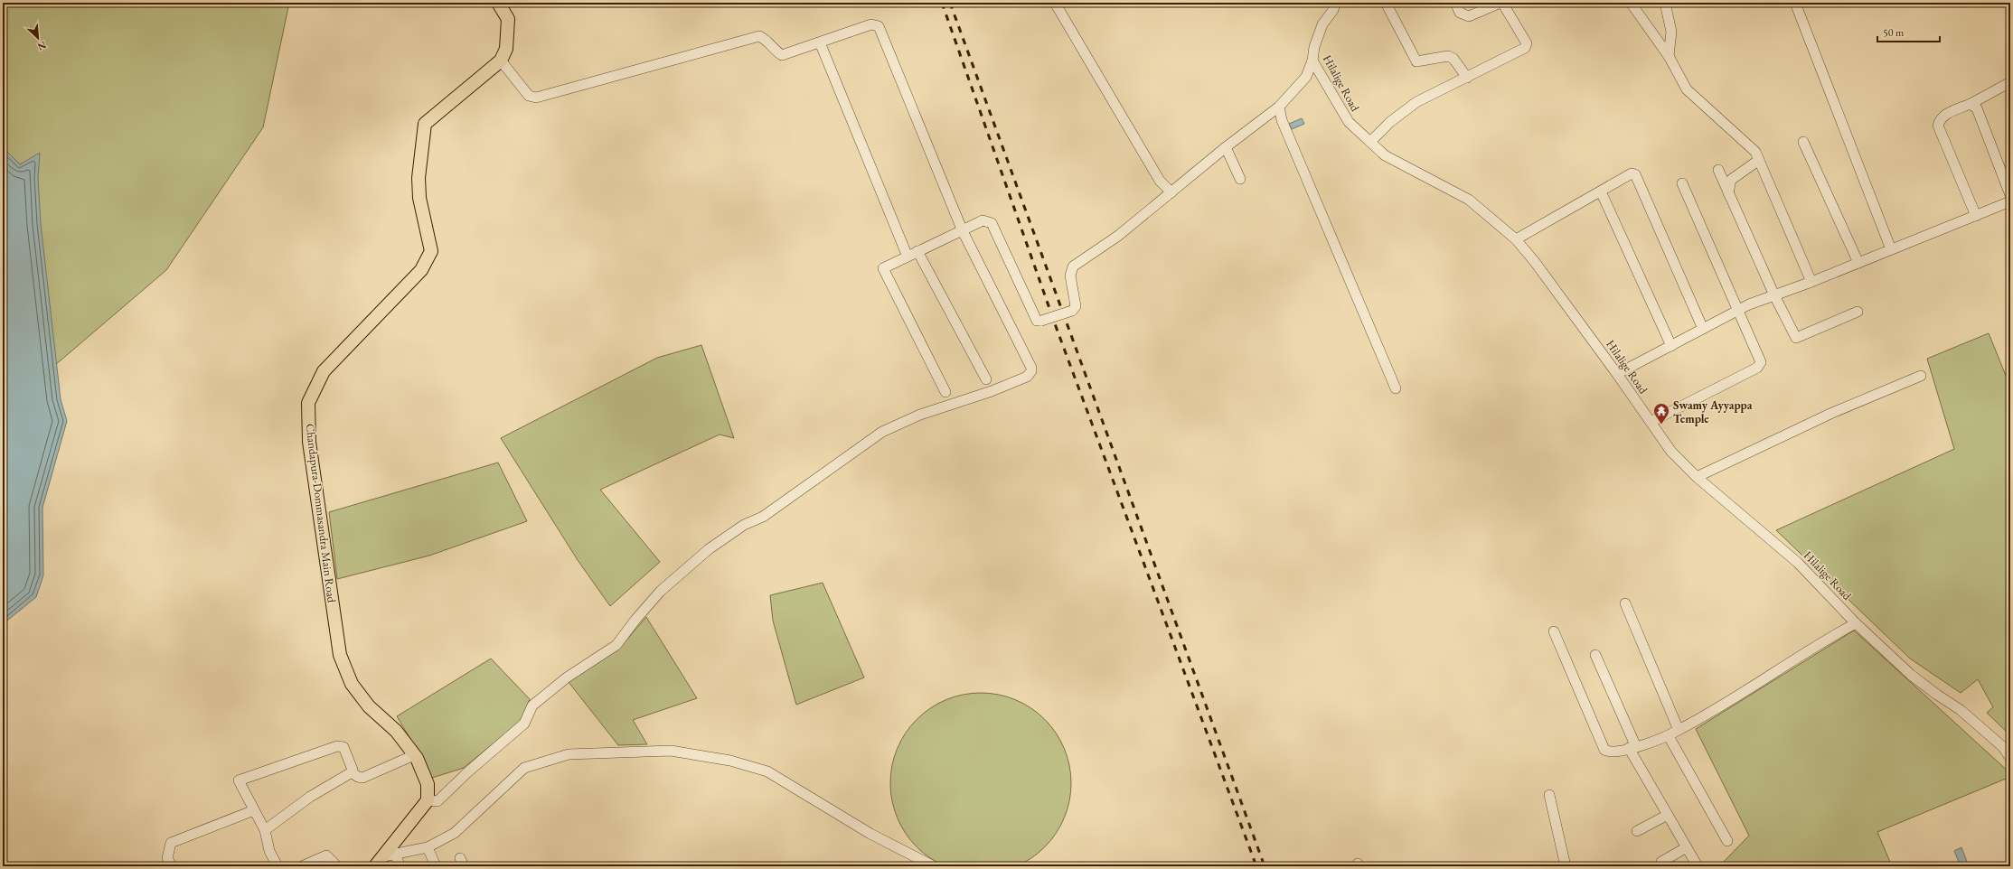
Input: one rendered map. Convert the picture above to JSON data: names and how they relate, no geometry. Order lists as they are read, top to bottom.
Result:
{
  "streets": {
    "main road": ["Chandapura-Dommasandra Main Road"],
    "street": ["Hilalige Road"]
  },
  "places": {
    "temple": ["Swamy Ayyappa Temple"]
  },
  "scale_bar": "50 m",
  "north": "bottom right"
}
